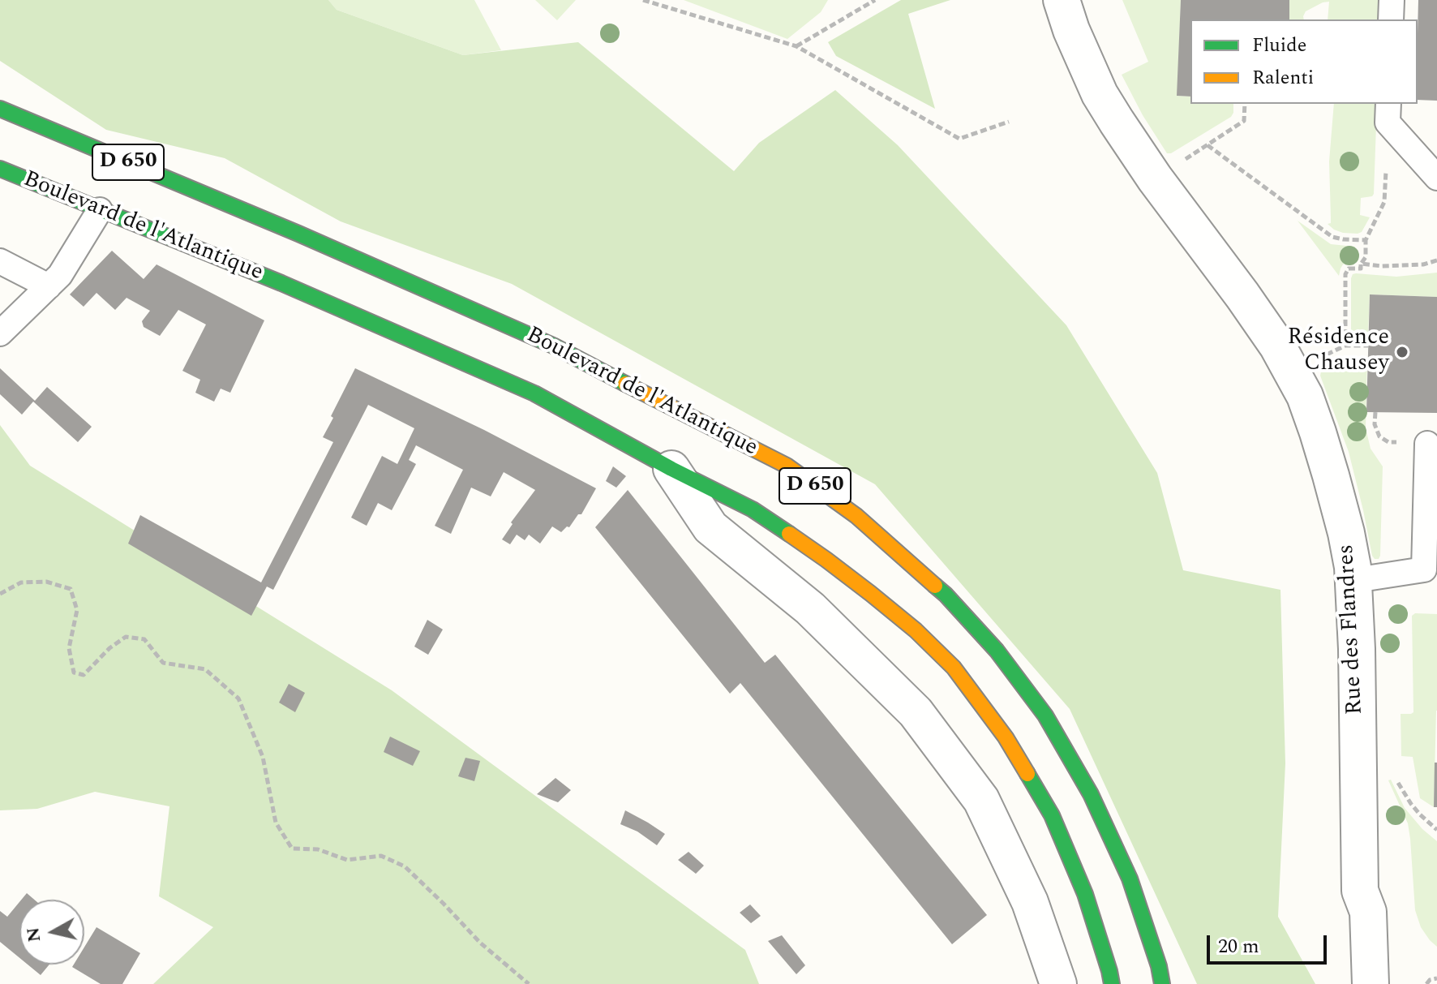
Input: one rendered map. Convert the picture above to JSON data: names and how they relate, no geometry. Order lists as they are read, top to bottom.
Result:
{
  "streets": {
    "main road": ["D 650", "Boulevard de l'Atlantique"],
    "street": ["Rue des Flandres"]
  },
  "places": ["Résidence Chausey"],
  "legend": ["Fluide", "Ralenti"],
  "scale_bar": "20 m",
  "north": "left"
}
